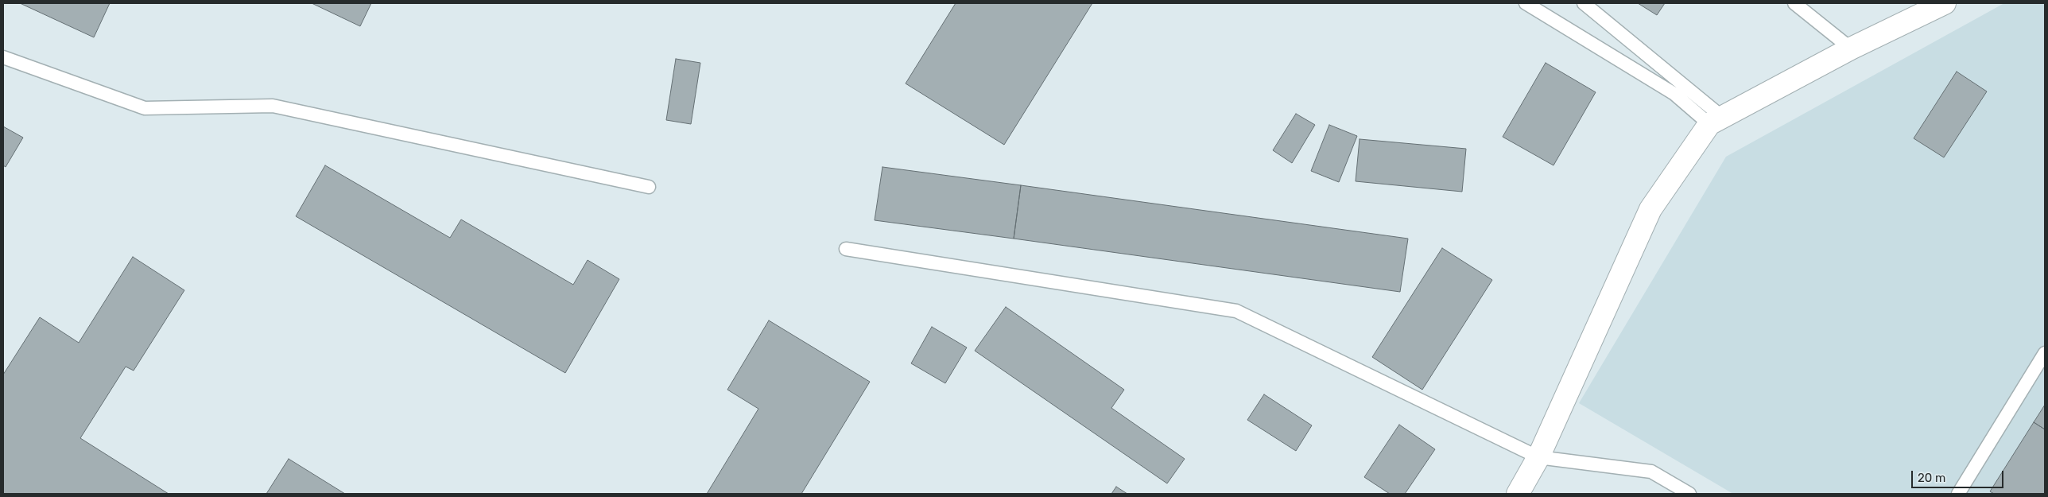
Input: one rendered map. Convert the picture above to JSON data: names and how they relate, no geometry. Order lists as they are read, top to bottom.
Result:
{
  "scale_bar": "20 m"
}
